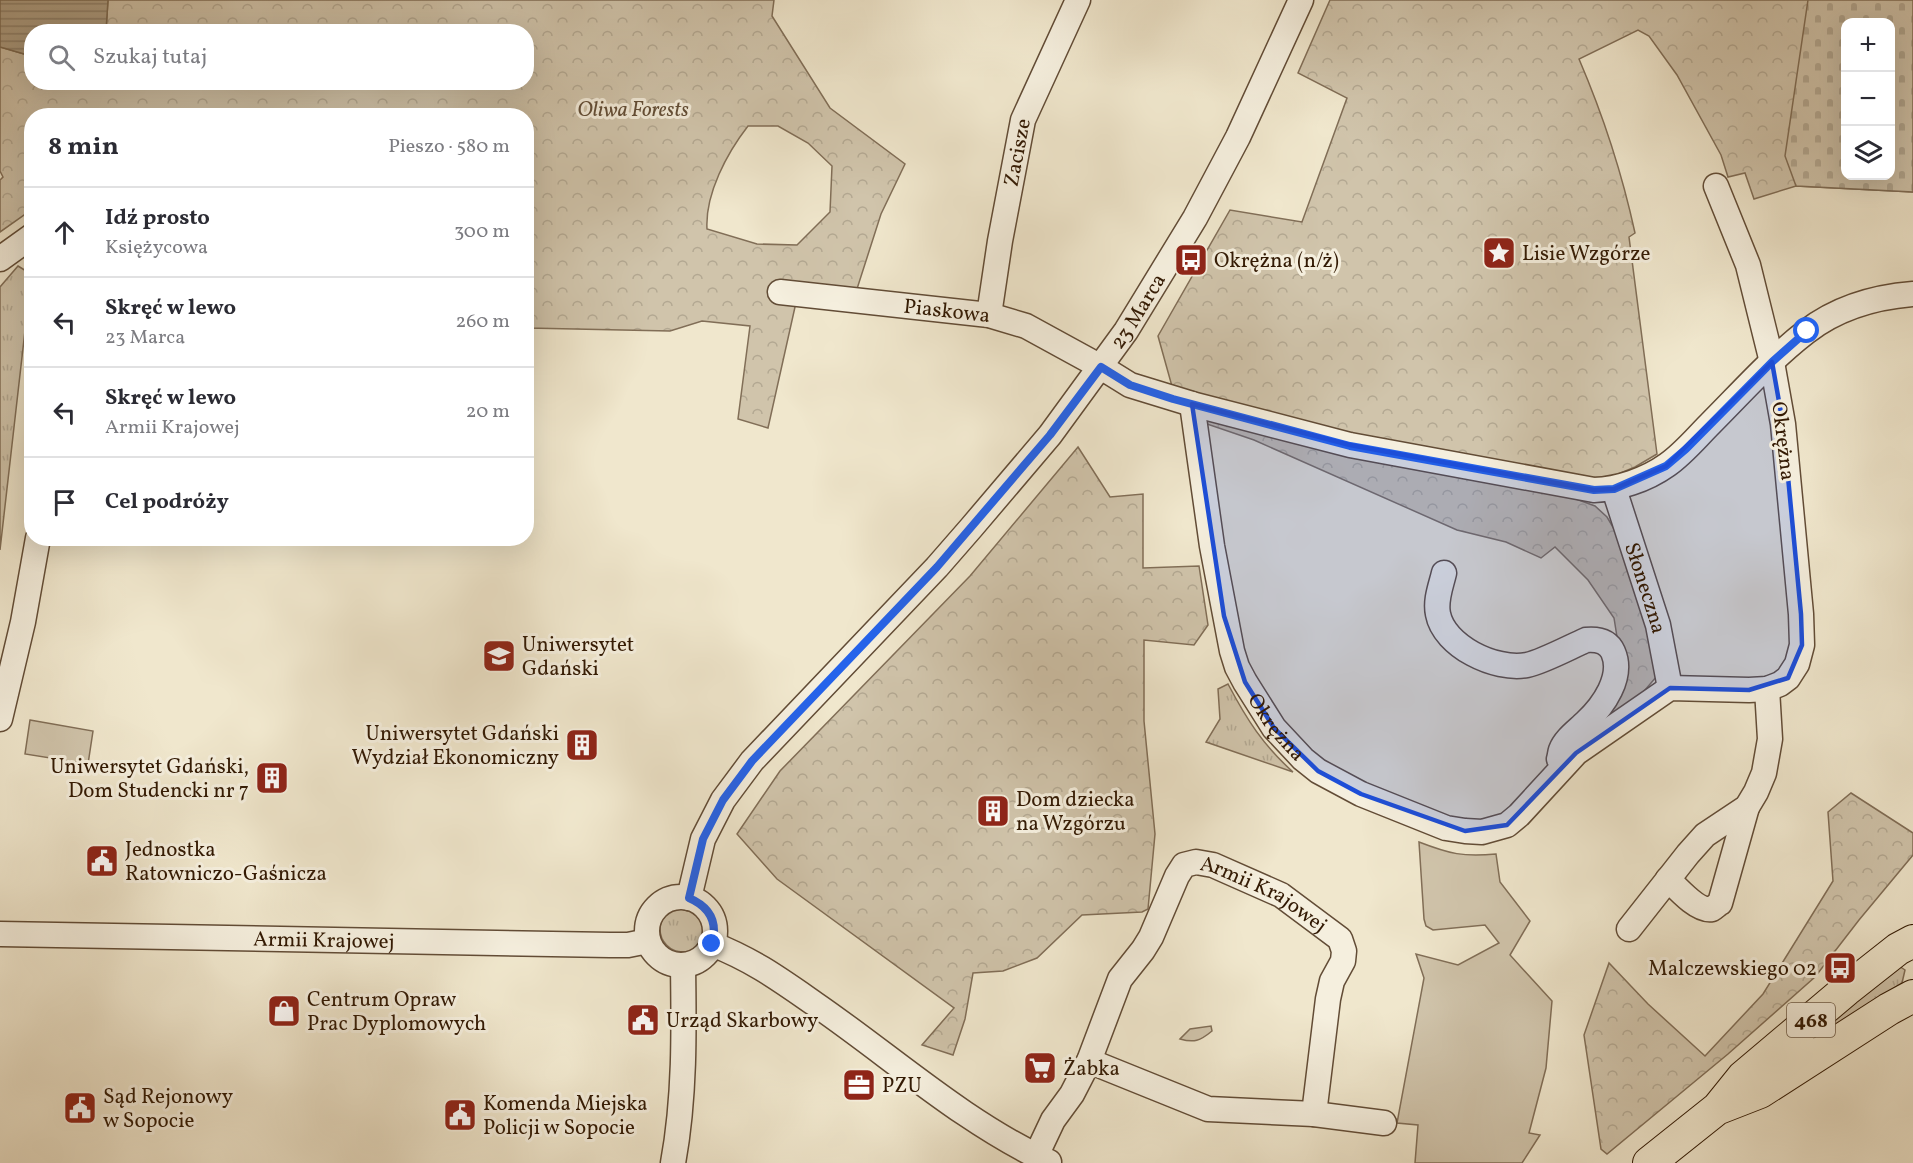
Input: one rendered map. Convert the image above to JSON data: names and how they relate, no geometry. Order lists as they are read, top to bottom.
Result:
{
  "streets": {
    "main road": ["468"],
    "street": [
      "Zacisze",
      "Piaskowa",
      "23 Marca",
      "Okrężna",
      "Słoneczna",
      "Armii Krajowej"
    ]
  },
  "crossings": [
    ["Zacisze", "Piaskowa"],
    ["Piaskowa", "23 Marca"],
    ["Piaskowa", "Okrężna"],
    ["Piaskowa", "Słoneczna"],
    ["23 Marca", "Armii Krajowej"],
    ["Okrężna", "Słoneczna"]
  ],
  "parks": ["Oliwa Forests"],
  "places": {
    "place": ["Lisie Wzgórze"],
    "bus stop": ["Okrężna (n/ż)", "Malczewskiego 02"],
    "school or university": ["Uniwersytet Gdański"],
    "building": ["Uniwersytet Gdański Wydział Ekonomiczny", "Uniwersytet Gdański, Dom Studencki nr 7", "Dom dziecka na Wzgórzu"],
    "public building": [
      "Jednostka Ratowniczo-Gaśnicza",
      "Urząd Skarbowy",
      "Sąd Rejonowy w Sopocie",
      "Komenda Miejska Policji w Sopocie"
    ],
    "shop": ["Centrum Opraw Prac Dyplomowych"],
    "supermarket": ["Żabka"],
    "office": ["PZU"]
  },
  "page": {
    "map_buttons": ["+", "−"],
    "search": "Szukaj tutaj",
    "heading": ["8 min", "Pieszo · 580 m"],
    "list": [
      ["Idź prosto", "Księżycowa", "300 m"],
      ["Skręć w lewo", "23 Marca", "260 m"],
      ["Skręć w lewo", "Armii Krajowej", "20 m"],
      "Cel podróży"
    ]
  }
}
